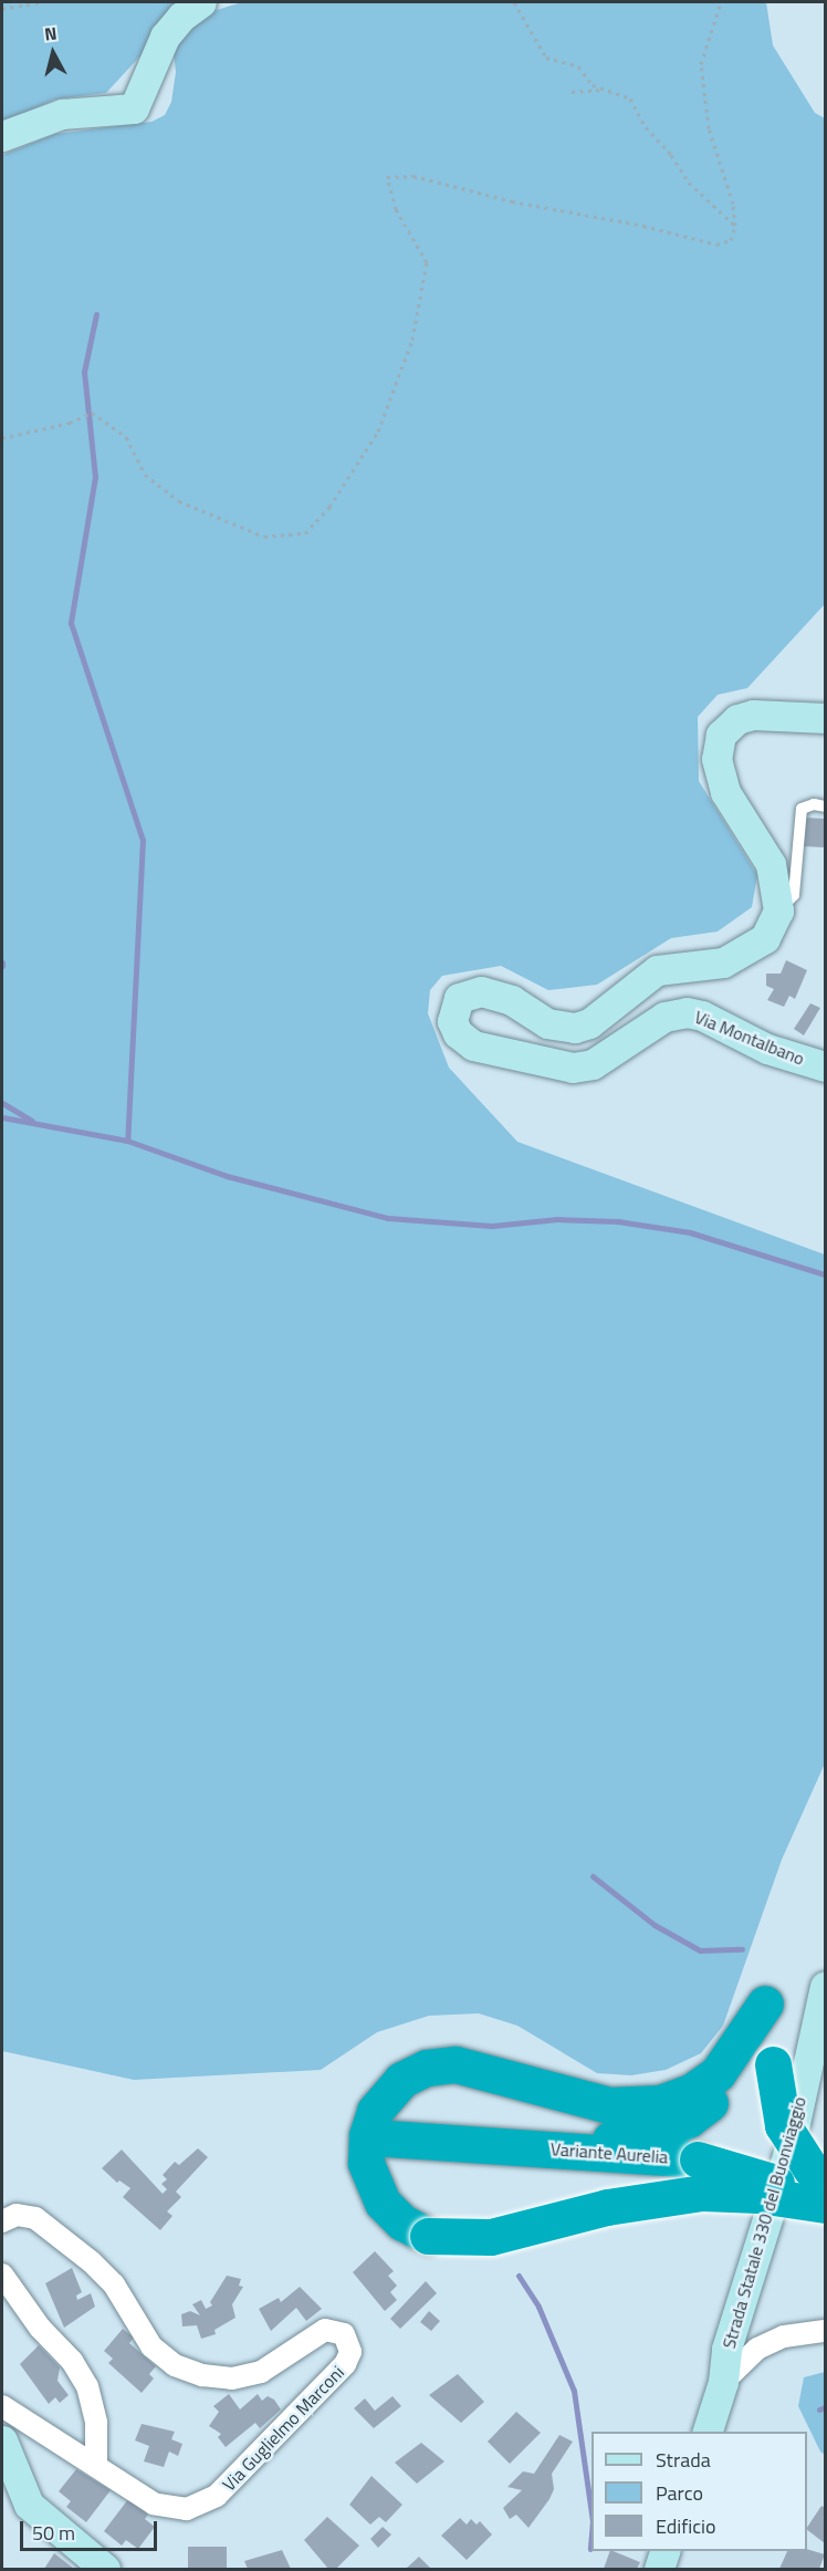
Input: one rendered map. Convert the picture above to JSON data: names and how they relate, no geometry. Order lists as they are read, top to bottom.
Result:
{
  "streets": {
    "highway": ["Variante Aurelia"],
    "street": ["Via Montalbano", "Strada Statale 330 del Buonviaggio", "Via Guglielmo Marconi"]
  },
  "legend": ["Strada", "Parco", "Edificio"],
  "scale_bar": "50 m",
  "north": "top"
}
